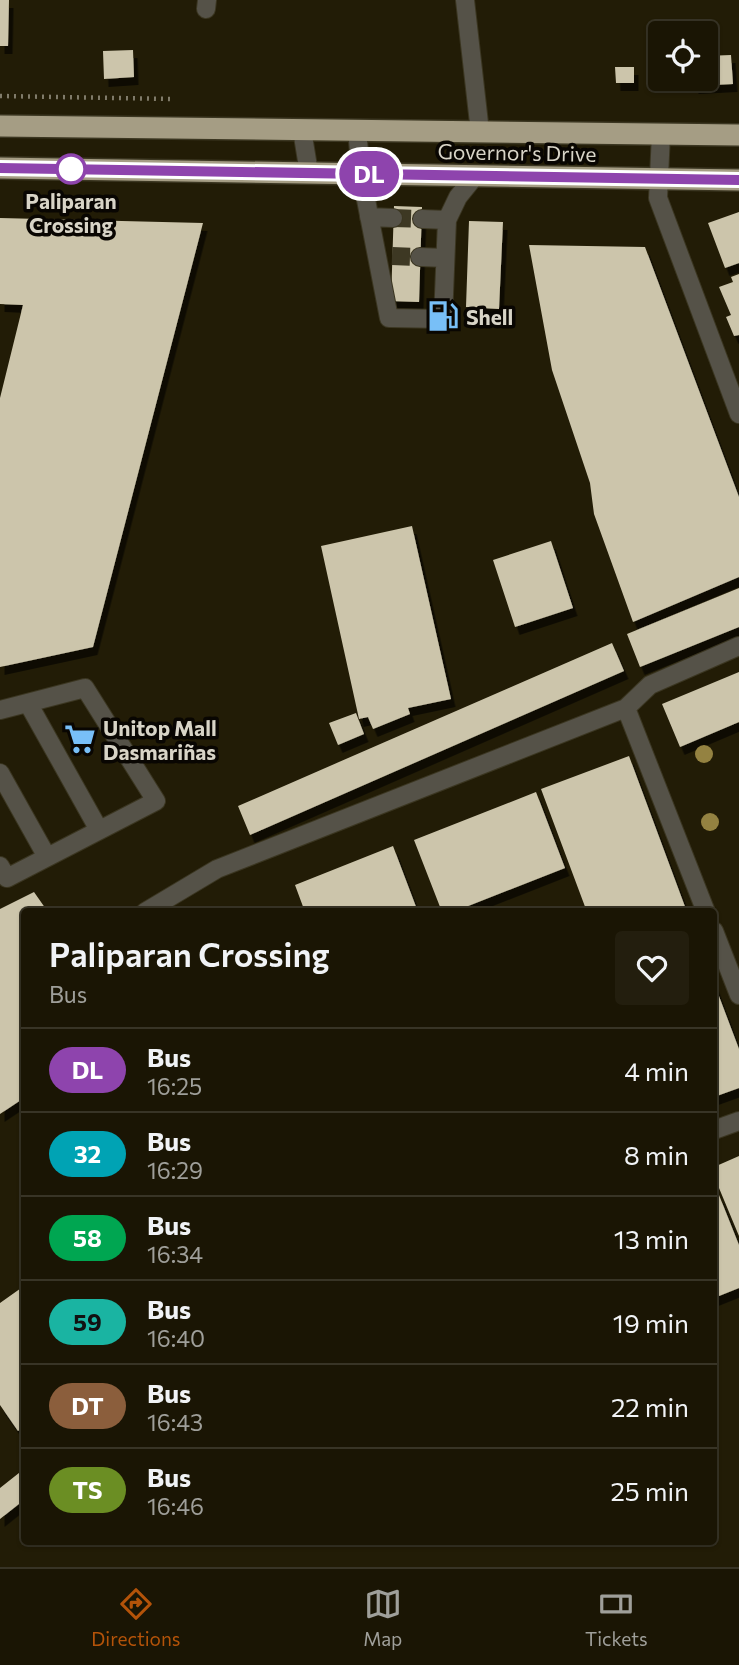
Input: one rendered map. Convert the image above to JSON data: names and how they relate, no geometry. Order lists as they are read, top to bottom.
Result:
{
  "streets": {
    "highway": ["Governor's Drive"]
  },
  "places": {
    "other": ["Paliparan Crossing"],
    "fuel station": ["Shell"],
    "supermarket": ["Unitop Mall Dasmariñas"]
  },
  "lines": ["bus line DL"],
  "page": {
    "on_map": "DL",
    "heading": ["Paliparan Crossing", "Bus"],
    "list": [
      {
        "mark": "DL",
        "name": "Bus",
        "note": "16:25",
        "value": "4 min"
      },
      {
        "mark": "32",
        "name": "Bus",
        "note": "16:29",
        "value": "8 min"
      },
      {
        "mark": "58",
        "name": "Bus",
        "note": "16:34",
        "value": "13 min"
      },
      {
        "mark": "59",
        "name": "Bus",
        "note": "16:40",
        "value": "19 min"
      },
      {
        "mark": "DT",
        "name": "Bus",
        "note": "16:43",
        "value": "22 min"
      },
      {
        "mark": "TS",
        "name": "Bus",
        "note": "16:46",
        "value": "25 min"
      }
    ],
    "tabs": ["Directions", "Map", "Tickets"]
  }
}
